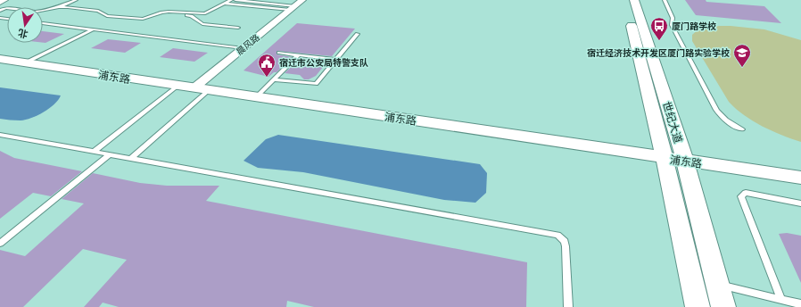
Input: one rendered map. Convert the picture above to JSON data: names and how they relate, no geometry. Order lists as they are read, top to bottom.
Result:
{
  "streets": {
    "street": ["晨风路", "浦东路", "世纪大道"]
  },
  "crossings": [
    ["晨风路", "浦东路"],
    ["浦东路", "世纪大道"]
  ],
  "places": {
    "bus stop": ["厦门路学校"],
    "school or university": ["宿迁经济技术开发区厦门路实验学校"],
    "public building": ["宿迁市公安局特警支队"]
  },
  "north": "bottom"
}
